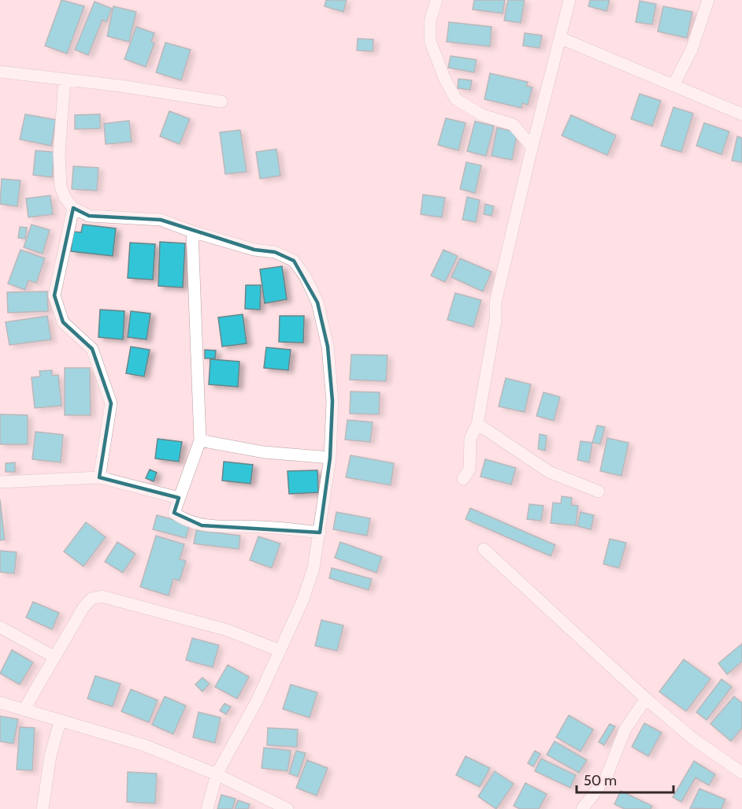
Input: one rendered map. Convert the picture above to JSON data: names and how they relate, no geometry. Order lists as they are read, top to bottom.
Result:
{
  "scale_bar": "50 m"
}
